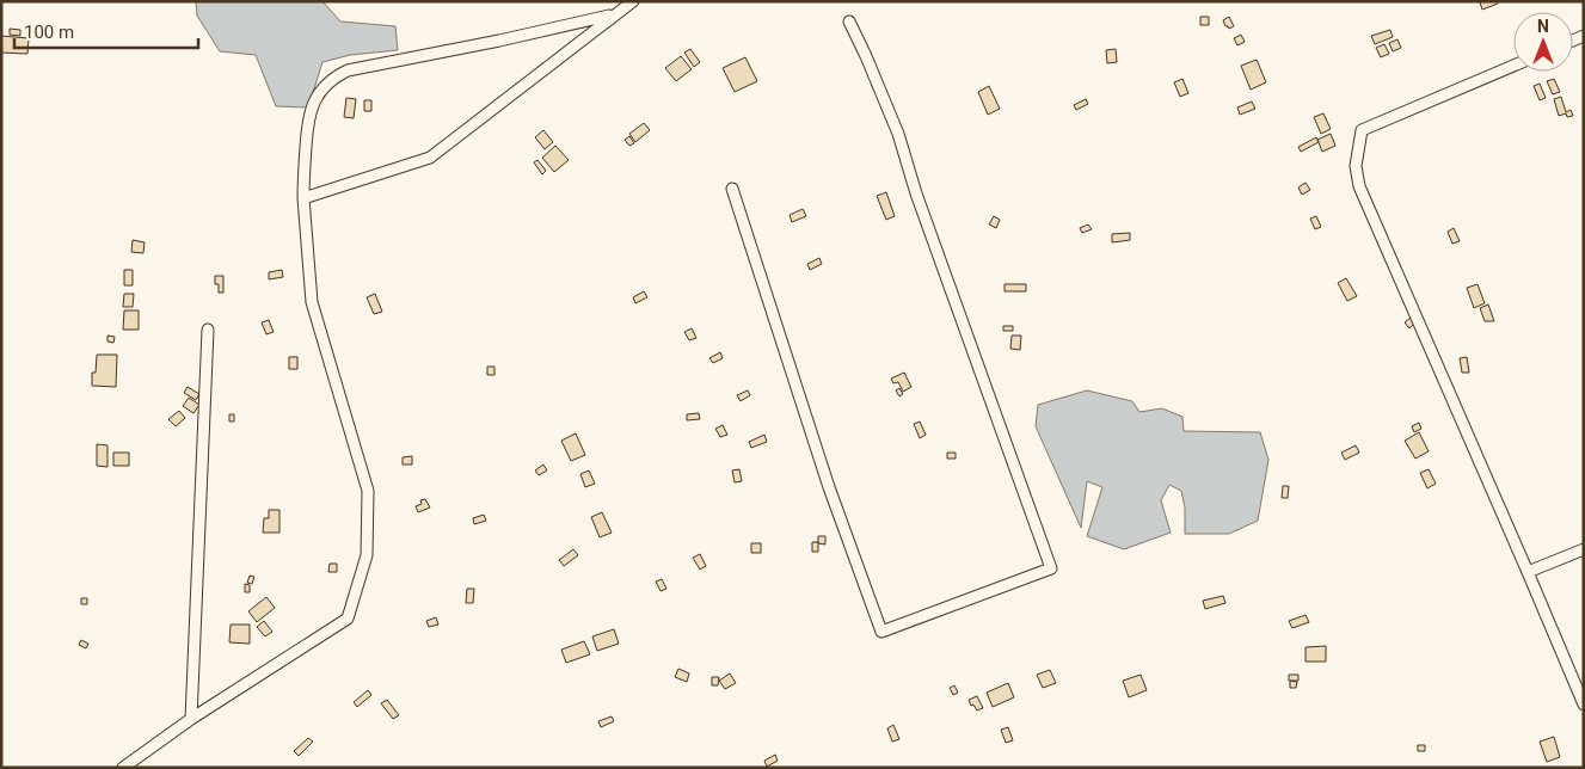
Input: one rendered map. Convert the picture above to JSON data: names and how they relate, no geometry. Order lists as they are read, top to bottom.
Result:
{
  "scale_bar": "100 m",
  "north": "top"
}
